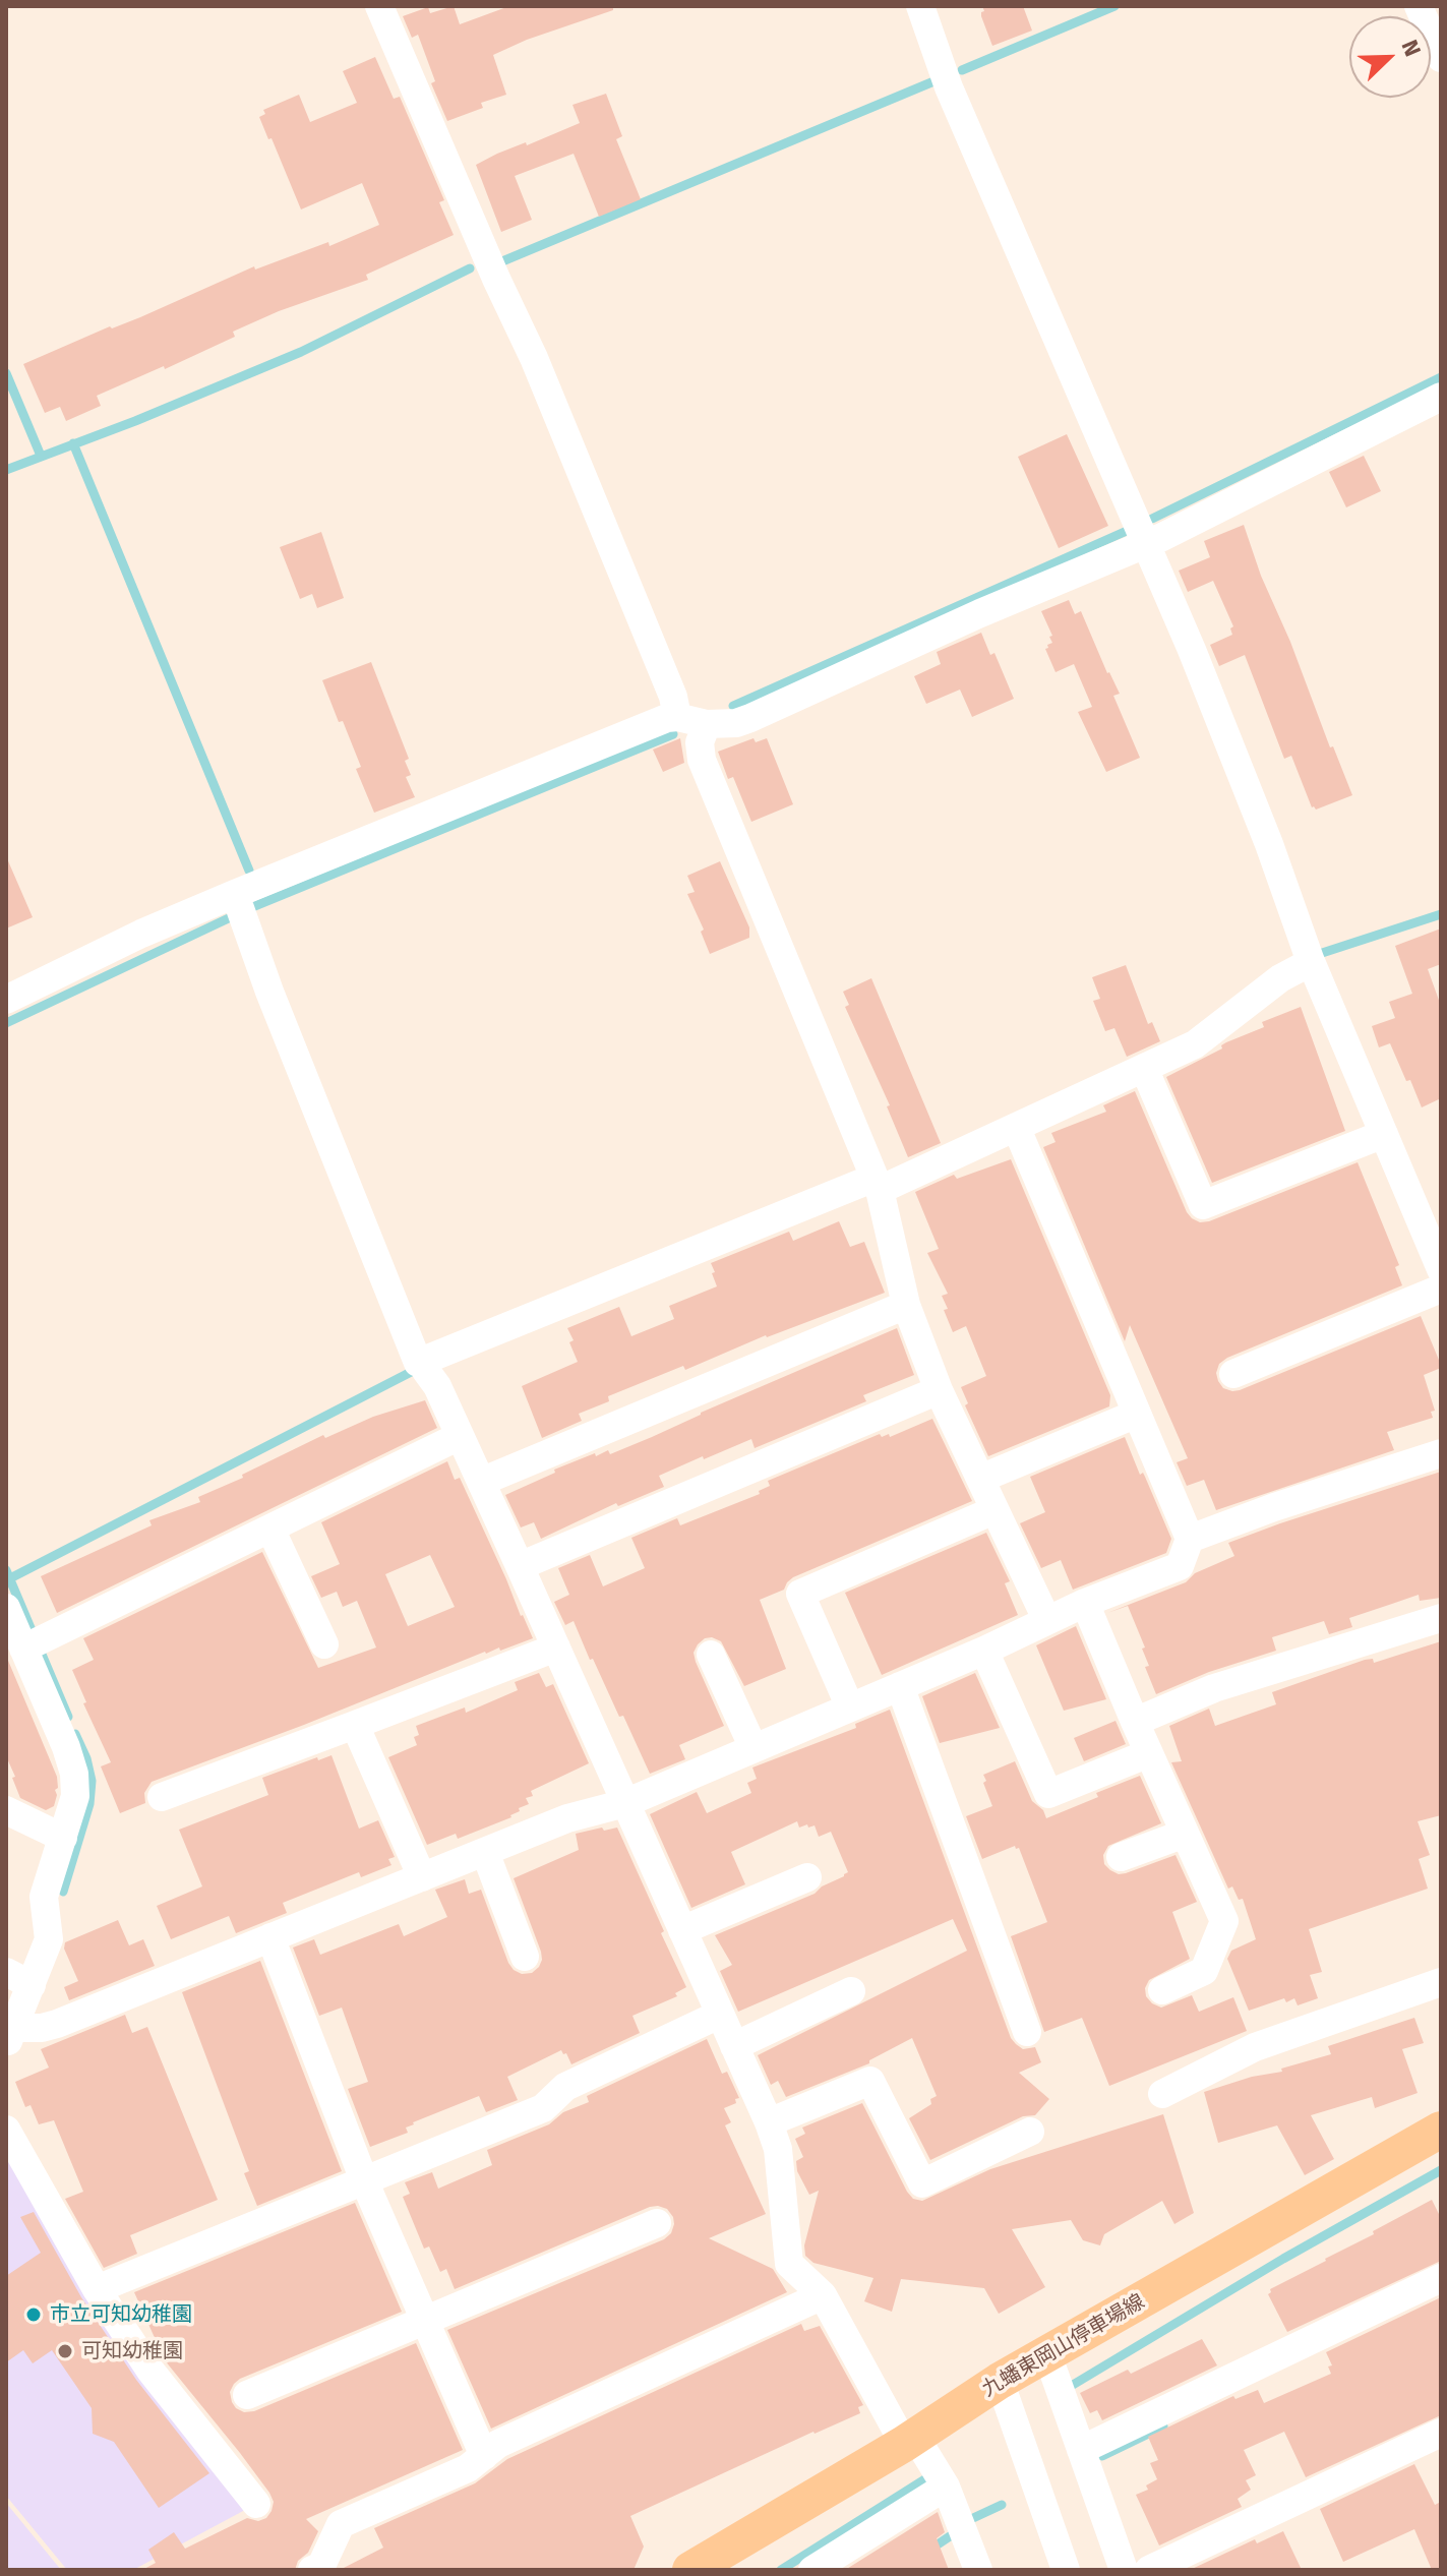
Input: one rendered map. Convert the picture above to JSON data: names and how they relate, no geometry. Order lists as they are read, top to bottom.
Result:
{
  "streets": {
    "main road": ["九蟠東岡山停車場線"]
  },
  "places": ["市立可知幼稚園", "可知幼稚園"],
  "north": "top right"
}
